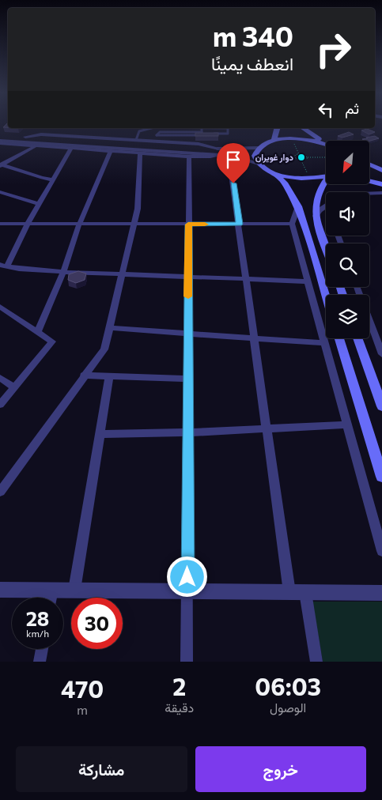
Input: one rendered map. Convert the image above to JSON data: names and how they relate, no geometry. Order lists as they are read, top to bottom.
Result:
{
  "places": ["دوار غويران"],
  "north": "bottom left",
  "page": {
    "turn": ["340 m", "انعطف يمينًا"],
    "then": "ثم",
    "speed": "28 km/h",
    "limit": "30",
    "eta": [
      "06:03",
      "الوصول",
      "2",
      "دقيقة",
      "470",
      "m"
    ],
    "buttons": ["خروج", "مشاركة"]
  }
}
